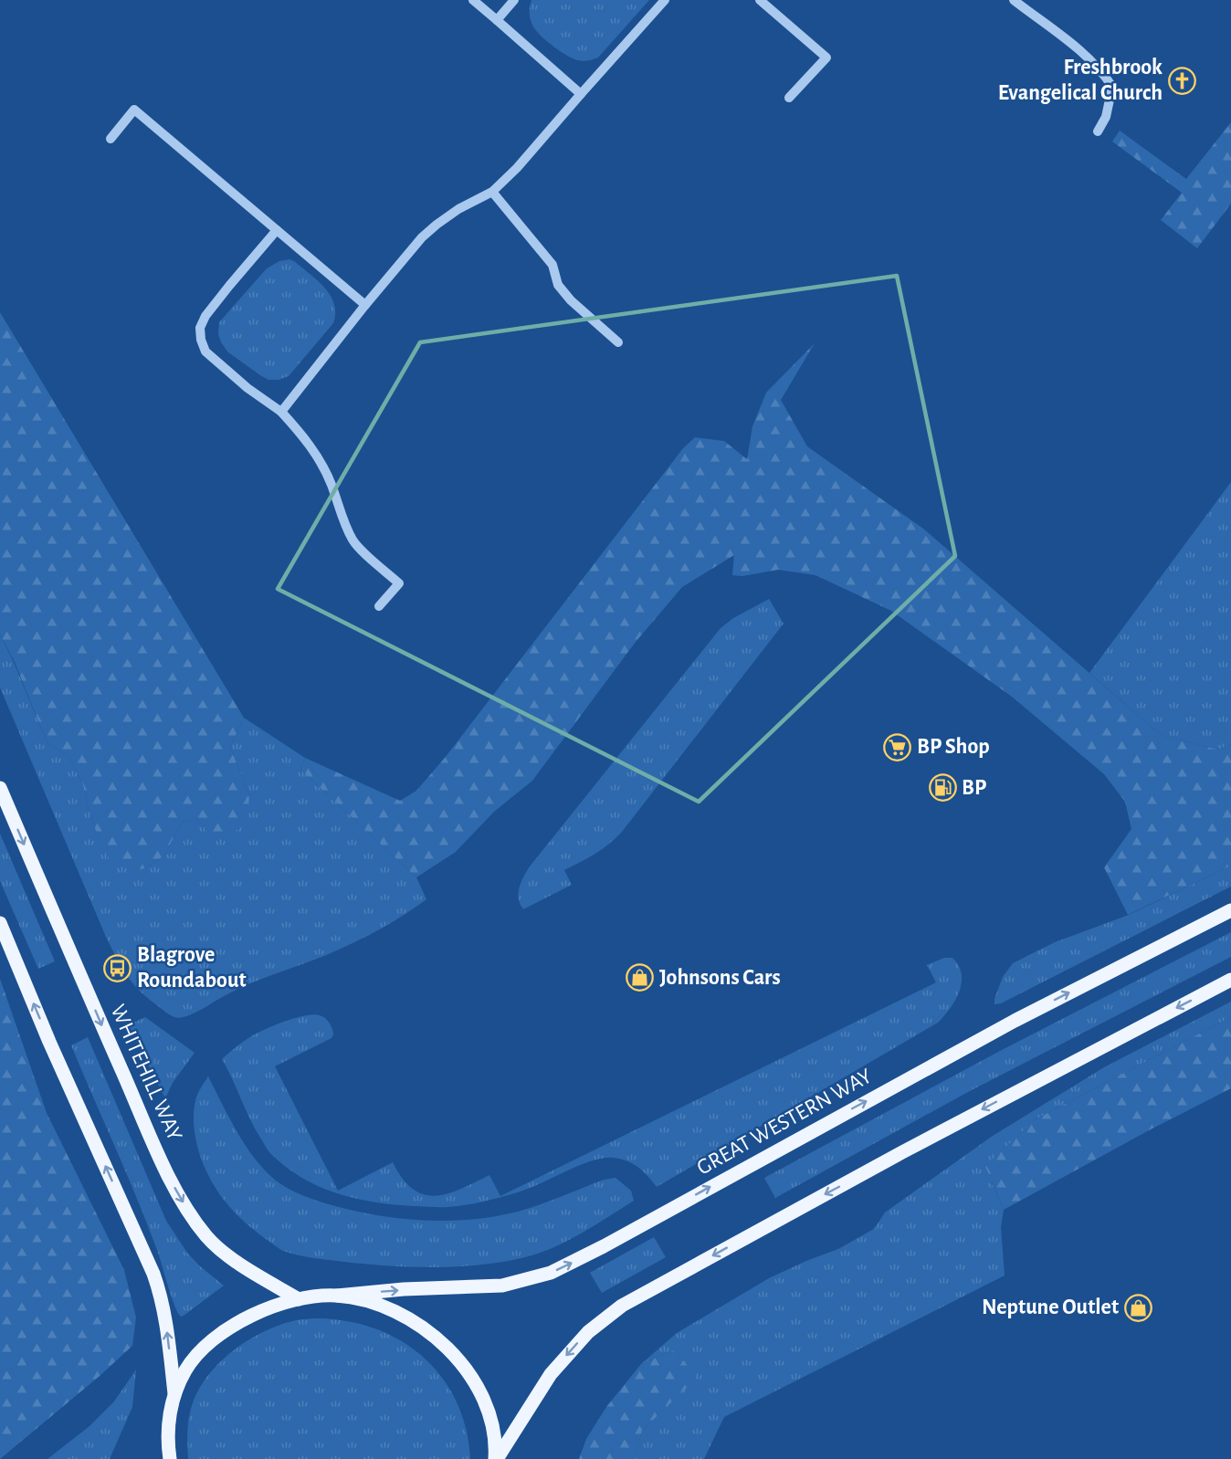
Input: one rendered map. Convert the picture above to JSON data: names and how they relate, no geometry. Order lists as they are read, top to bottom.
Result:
{
  "streets": {
    "main road": ["WHITEHILL WAY", "GREAT WESTERN WAY"]
  },
  "crossings": [
    ["WHITEHILL WAY", "GREAT WESTERN WAY"]
  ],
  "places": {
    "church": ["Freshbrook Evangelical Church"],
    "supermarket": ["BP Shop"],
    "fuel station": ["BP"],
    "bus stop": ["Blagrove Roundabout"],
    "shop": ["Johnsons Cars", "Neptune Outlet"]
  }
}
